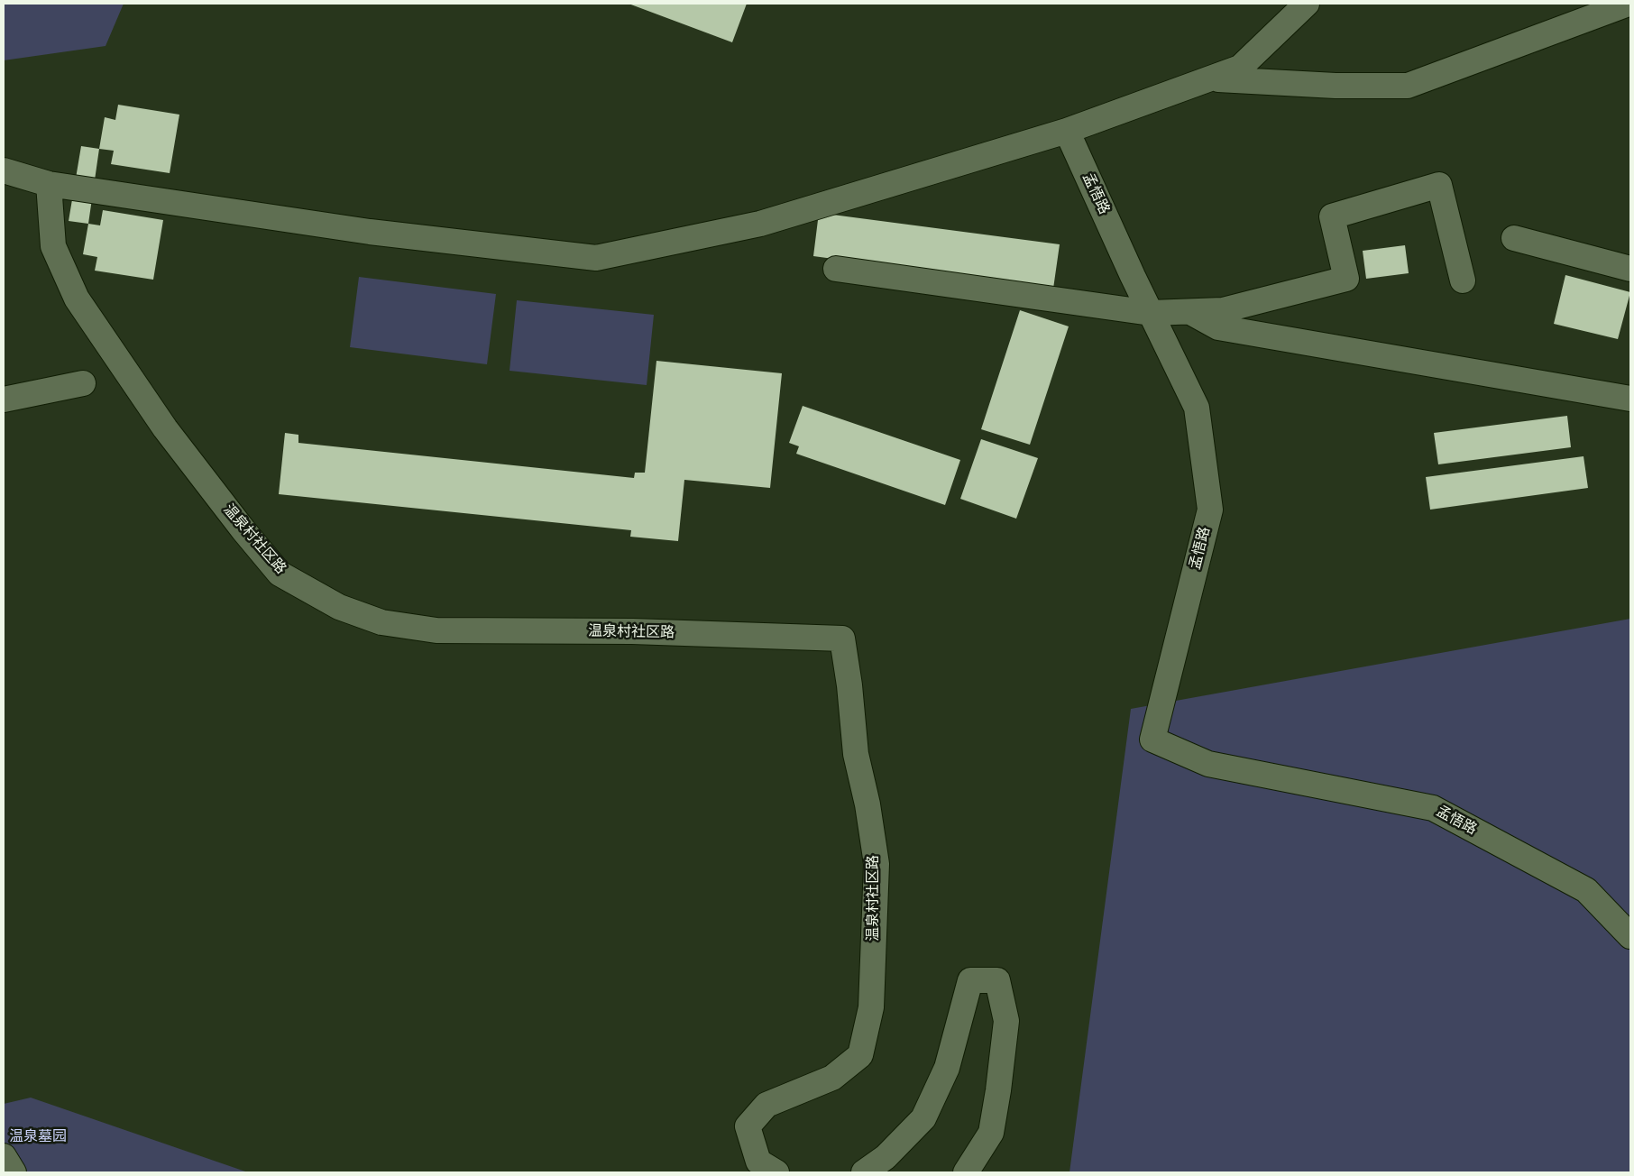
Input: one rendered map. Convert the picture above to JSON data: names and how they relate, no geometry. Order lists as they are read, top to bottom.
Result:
{
  "streets": {
    "street": ["孟悟路", "温泉村社区路"]
  },
  "parks": ["温泉墓园"]
}
